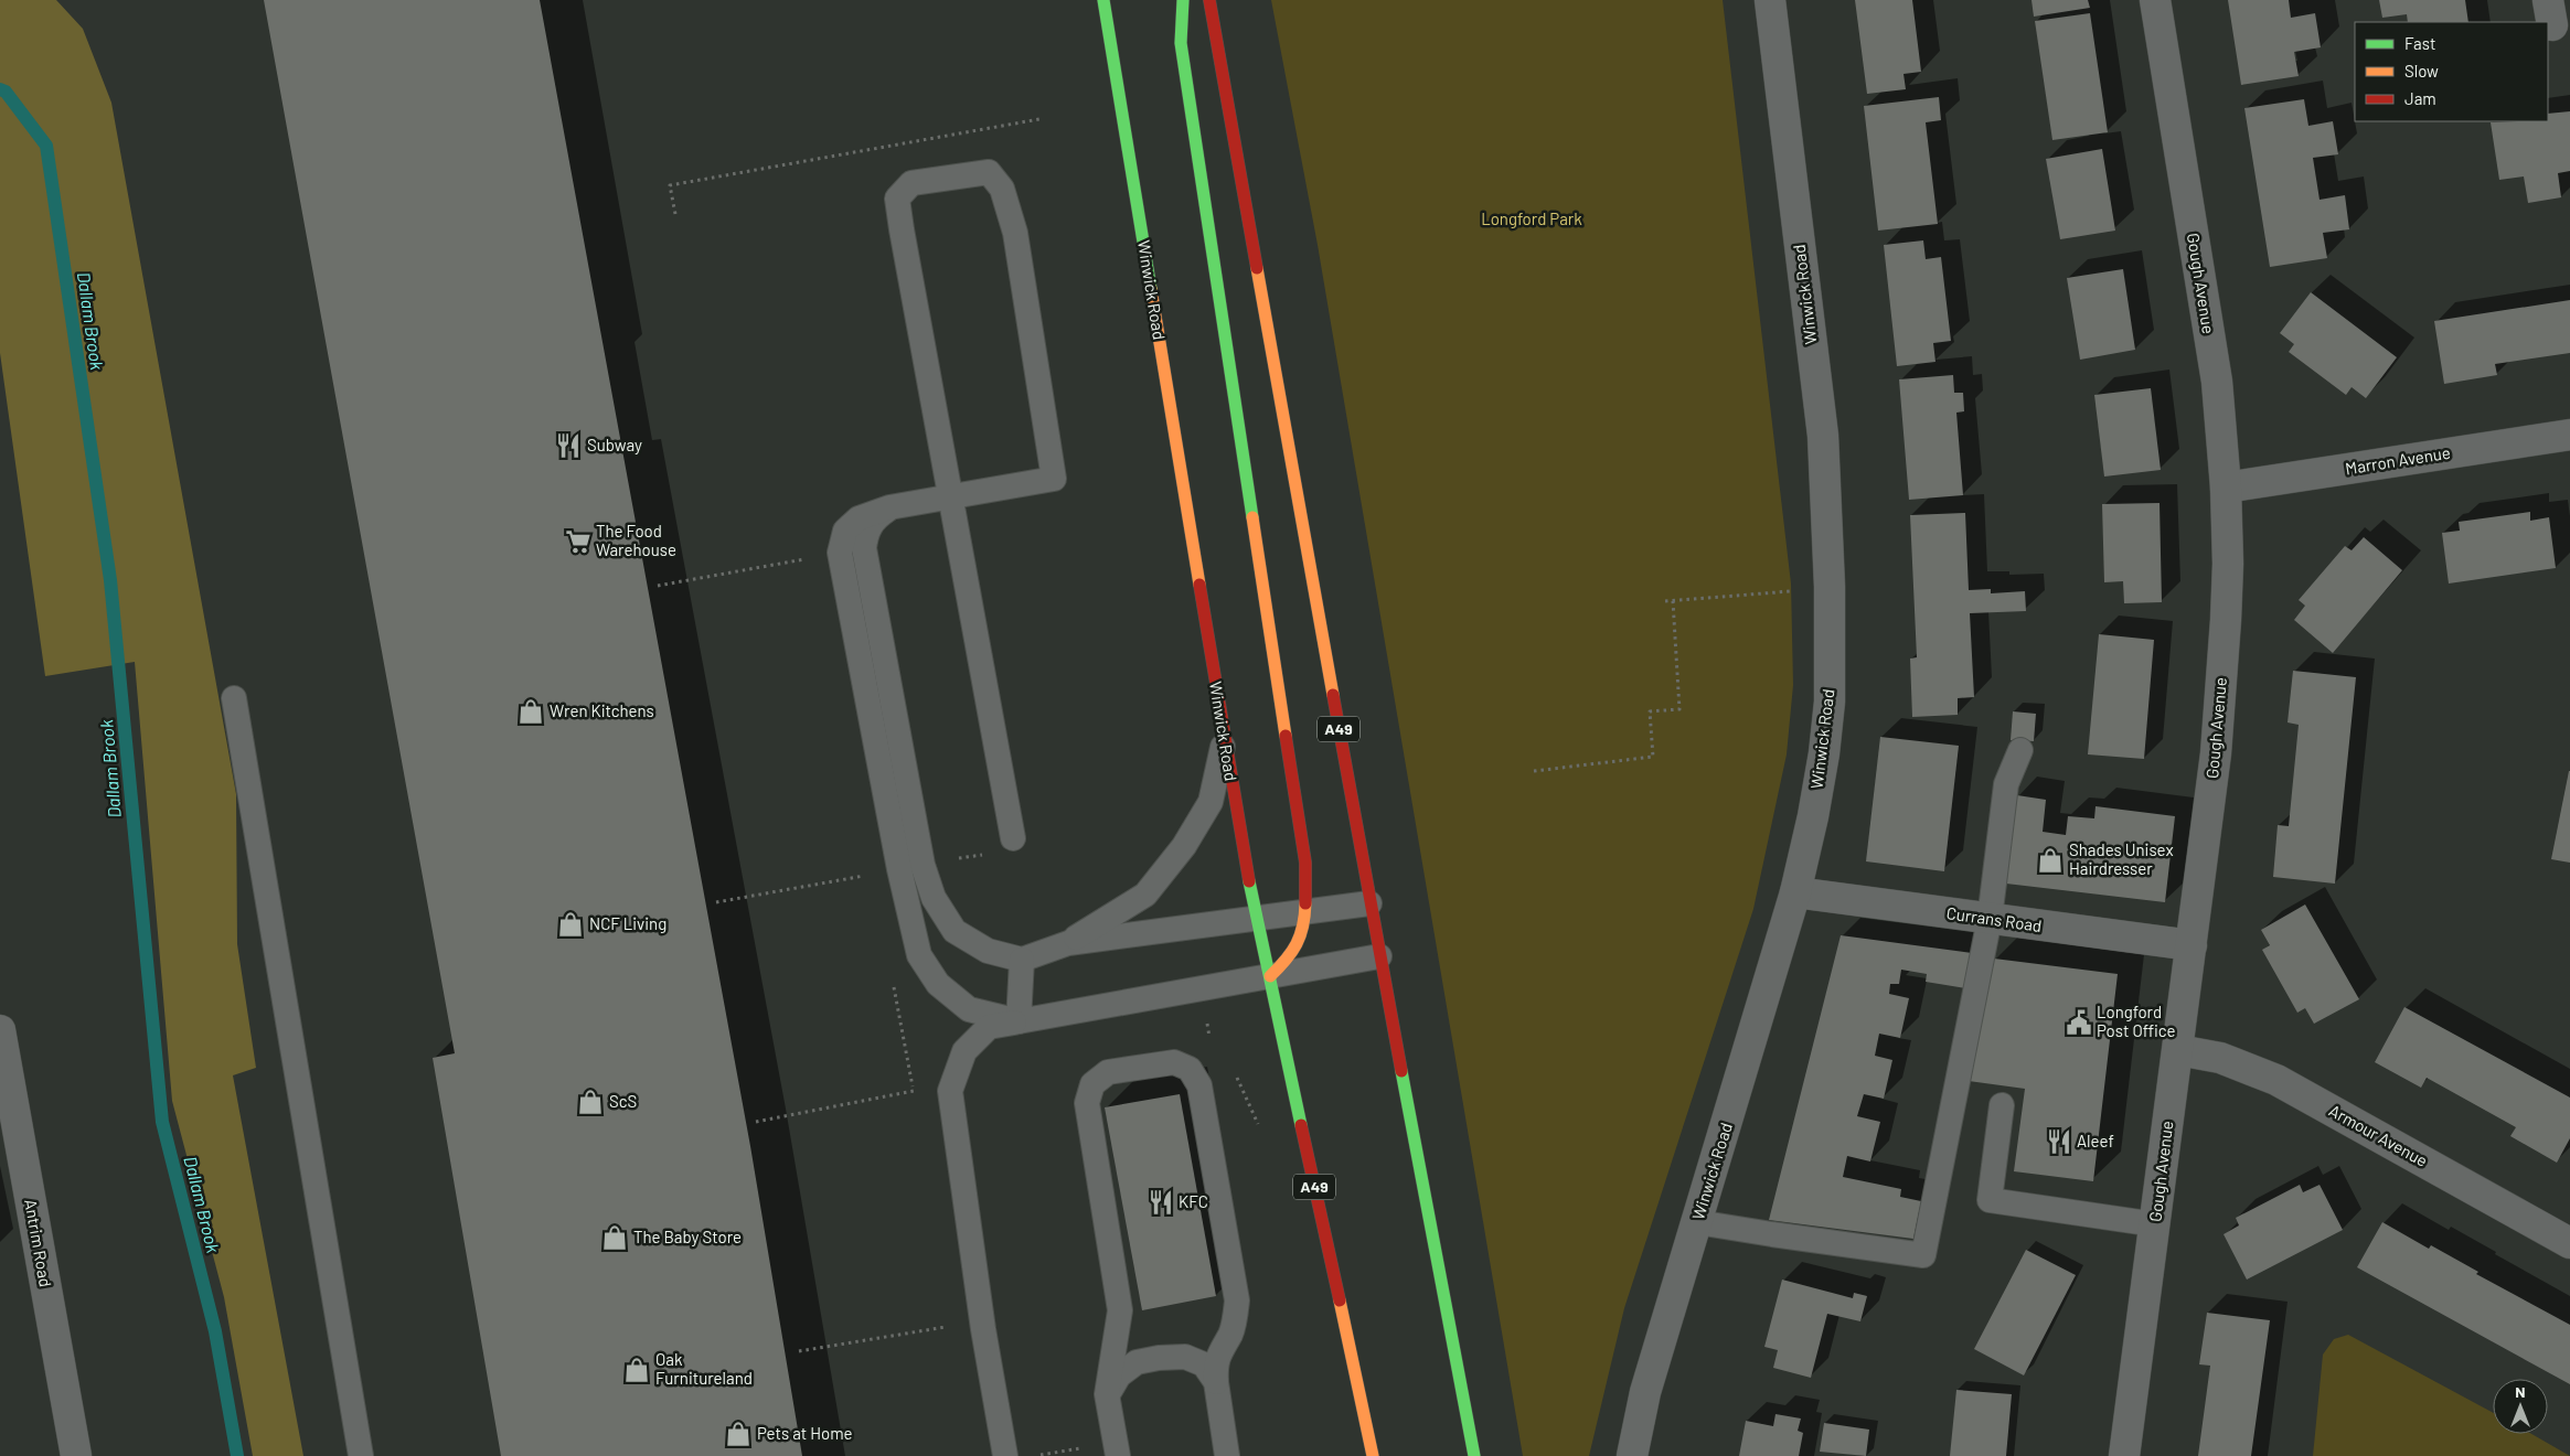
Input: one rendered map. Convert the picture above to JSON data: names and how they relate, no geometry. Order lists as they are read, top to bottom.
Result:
{
  "streets": {
    "highway": ["Winwick Road", "A49"],
    "street": [
      "Gough Avenue",
      "Marron Avenue",
      "Currans Road",
      "Armour Avenue",
      "Antrim Road"
    ]
  },
  "crossings": [
    ["Gough Avenue", "Marron Avenue"],
    ["Gough Avenue", "Currans Road"],
    ["Gough Avenue", "Armour Avenue"],
    ["Winwick Road", "Currans Road"]
  ],
  "water": ["Dallam Brook"],
  "parks": ["Longford Park"],
  "places": {
    "restaurant": ["Subway", "Aleef", "KFC"],
    "supermarket": ["The Food Warehouse"],
    "shop": [
      "Wren Kitchens",
      "Shades Unisex Hairdresser",
      "NCF Living",
      "ScS",
      "The Baby Store",
      "Oak Furnitureland",
      "Pets at Home"
    ],
    "public building": ["Longford Post Office"]
  },
  "legend": ["Fast", "Slow", "Jam"],
  "north": "top"
}
